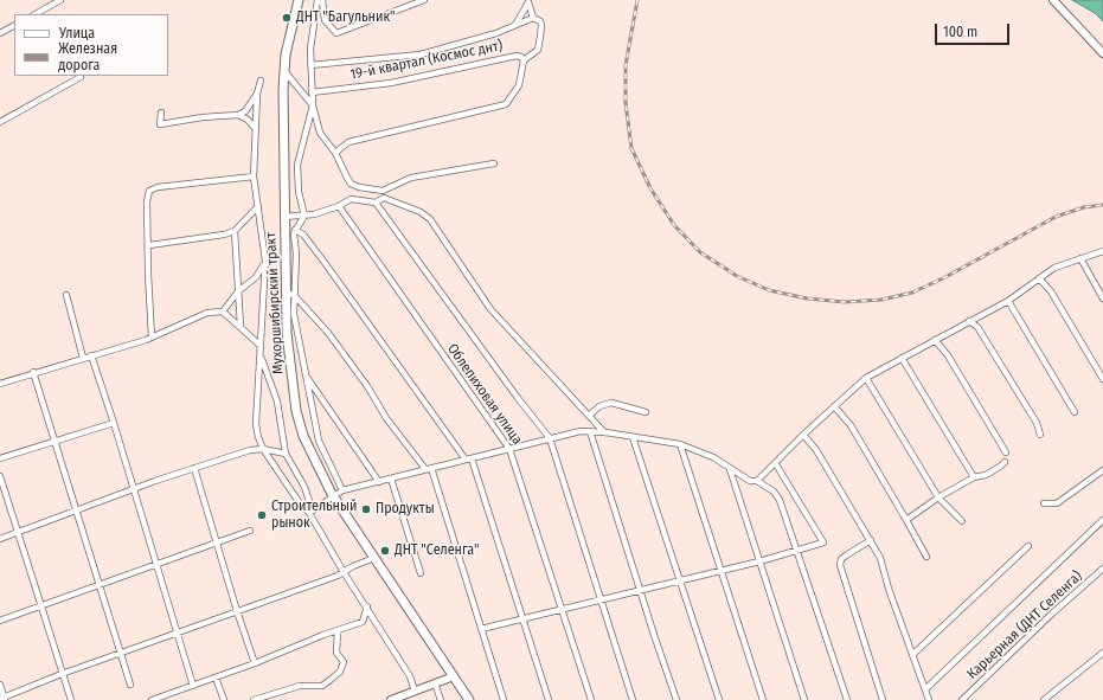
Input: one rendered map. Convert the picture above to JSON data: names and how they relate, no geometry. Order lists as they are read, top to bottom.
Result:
{
  "streets": {
    "main road": ["Мухоршибирский тракт"],
    "street": ["19-й квартал (Космос днт)", "Облепиховая улица", "Карьерная (ДНТ Селенга)"]
  },
  "places": [
    "ДНТ \"Багульник\"",
    "Продукты",
    "Строительный рынок",
    "ДНТ \"Селенга\""
  ],
  "legend": ["Улица", "Железная дорога"],
  "scale_bar": "100 m"
}
